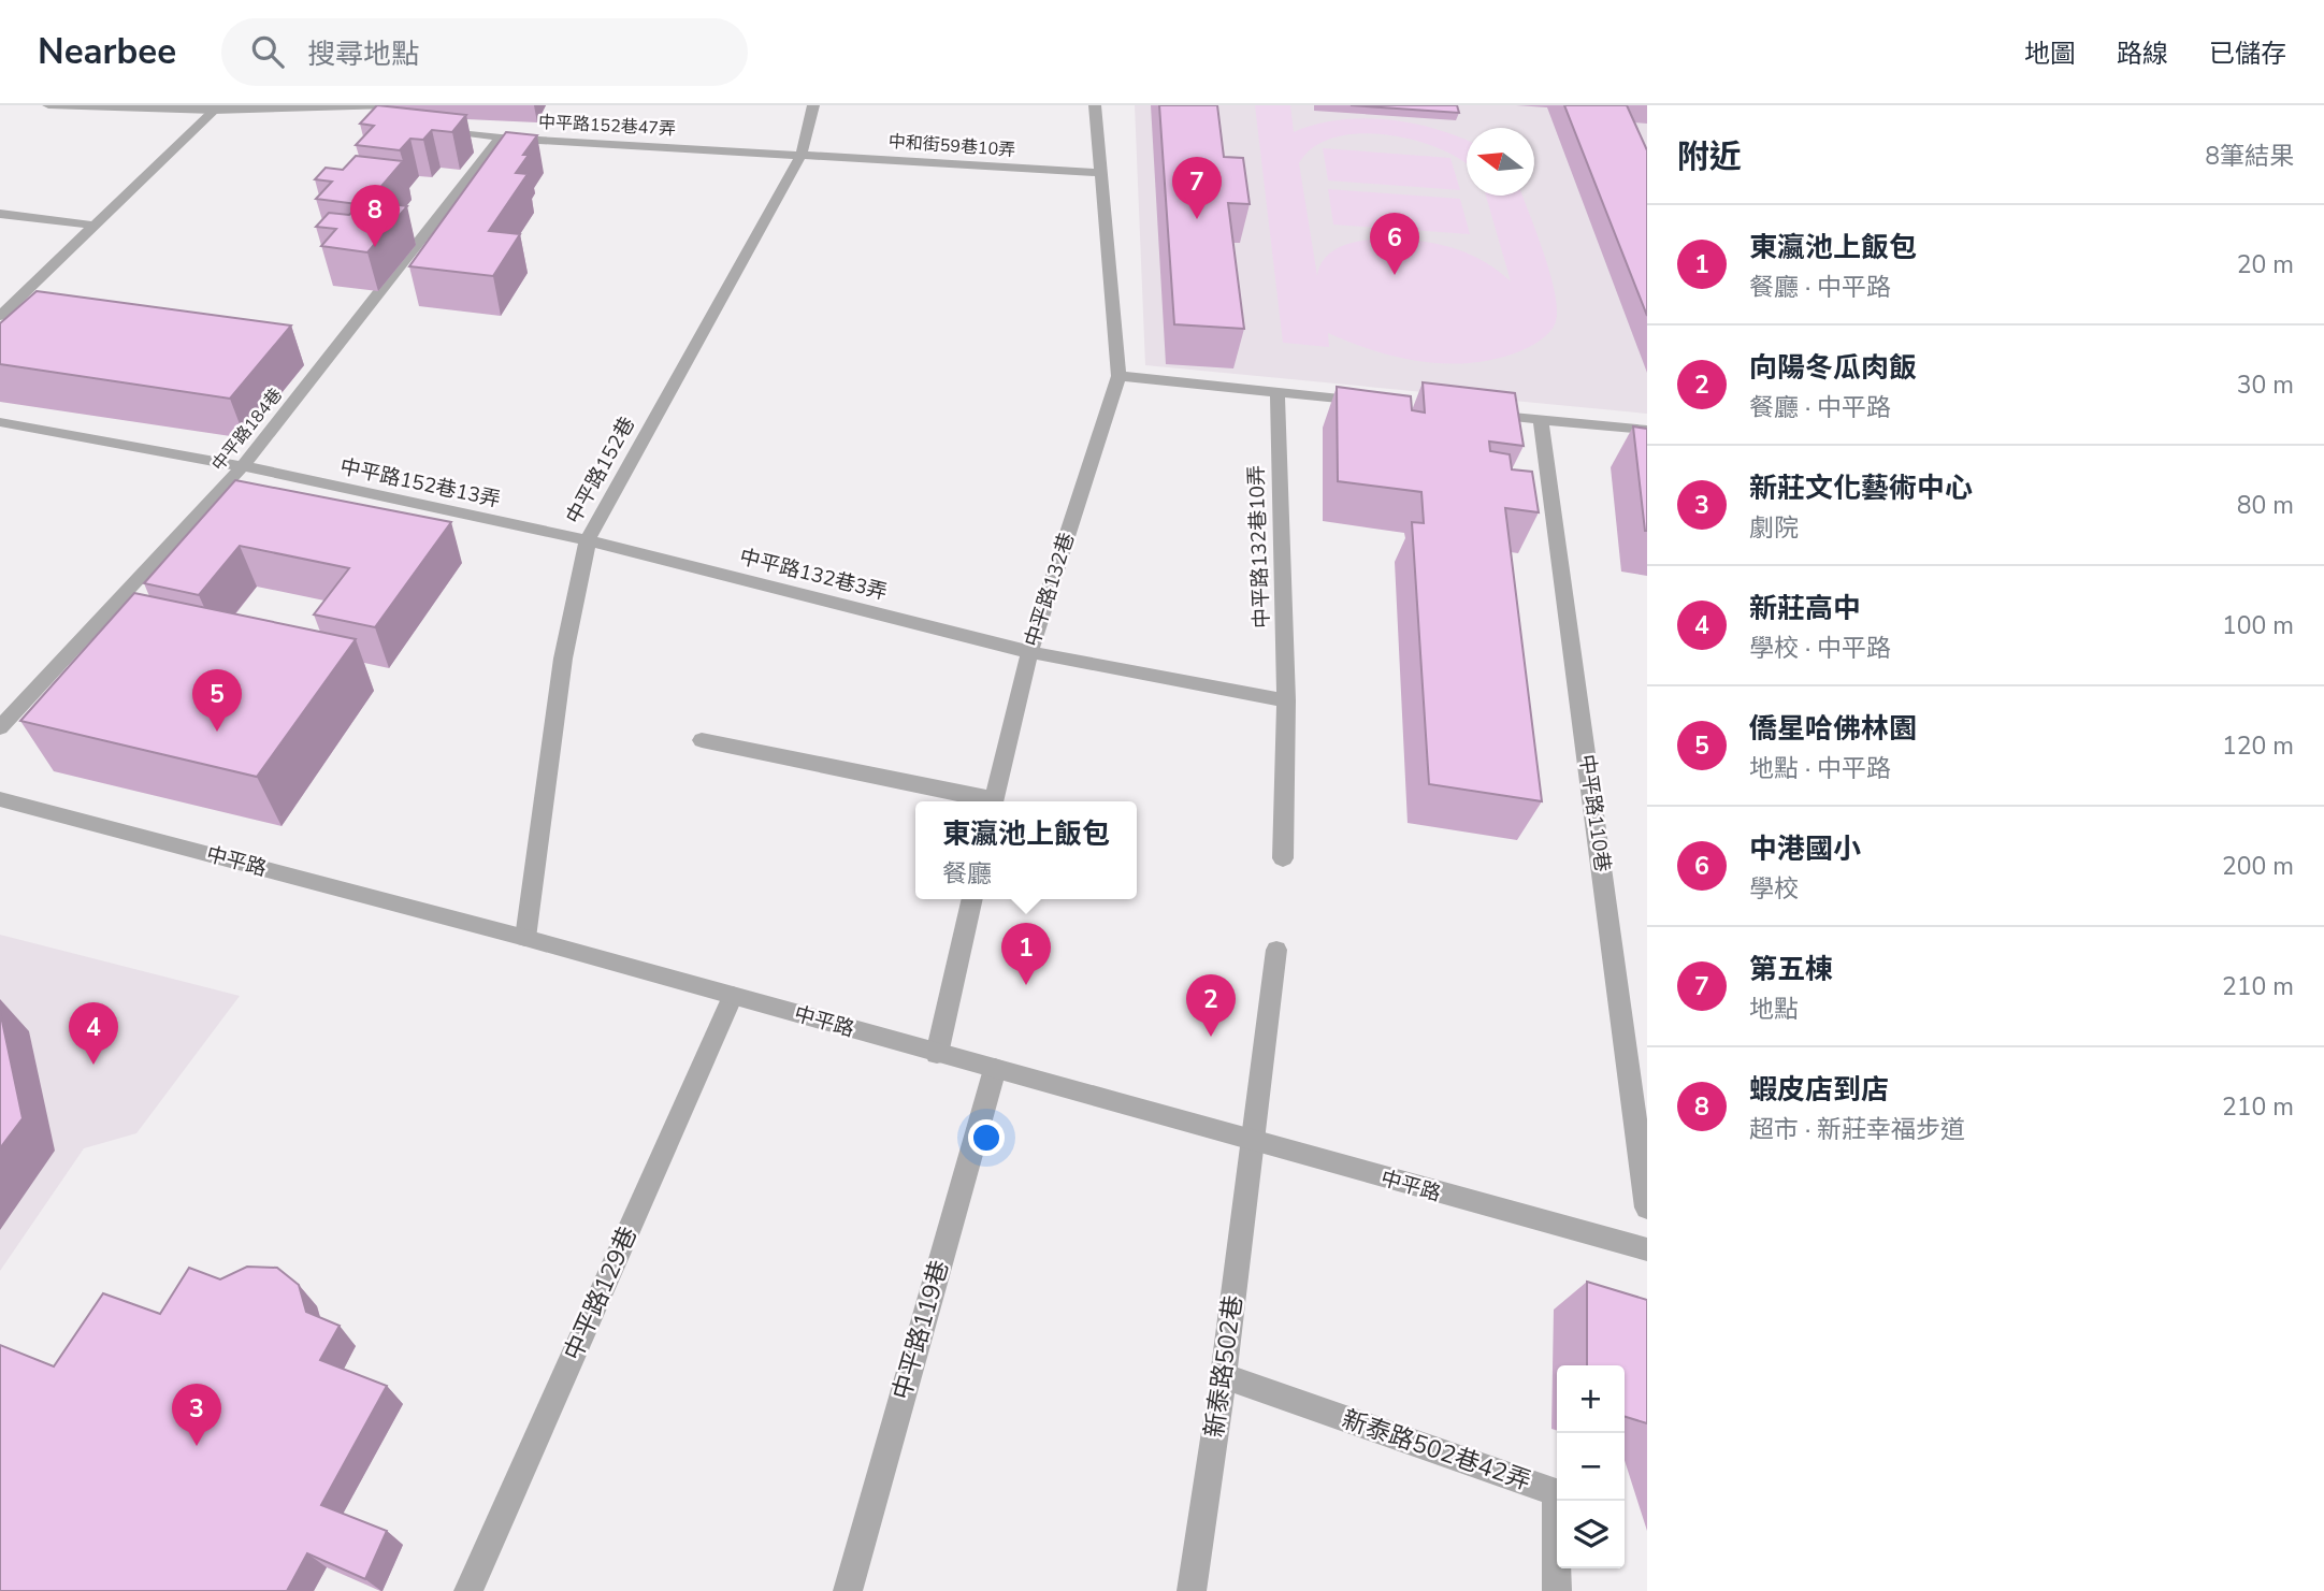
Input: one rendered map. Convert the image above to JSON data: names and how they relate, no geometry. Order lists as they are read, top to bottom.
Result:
{
  "streets": {
    "street": [
      "中平路152巷47弄",
      "中和街59巷10弄",
      "中平路184巷",
      "中平路152巷",
      "中平路152巷13弄",
      "中平路132巷10弄",
      "中平路132巷3弄",
      "中平路132巷",
      "中平路110巷",
      "中平路",
      "中平路129巷",
      "中平路119巷",
      "新泰路502巷",
      "新泰路502巷42弄"
    ]
  },
  "crossings": [
    ["中平路152巷47弄", "中和街59巷10弄"],
    ["中平路152巷47弄", "中平路184巷"],
    ["中平路152巷47弄", "中平路152巷"],
    ["中和街59巷10弄", "中平路152巷"],
    ["中平路184巷", "中平路152巷13弄"],
    ["中平路152巷", "中平路152巷13弄"],
    ["中平路152巷", "中平路132巷3弄"],
    ["中平路152巷", "中平路"],
    ["中平路152巷13弄", "中平路132巷3弄"],
    ["中平路132巷3弄", "中平路132巷"],
    ["中平路", "中平路129巷"],
    ["中平路", "中平路119巷"],
    ["中平路", "新泰路502巷"],
    ["新泰路502巷", "新泰路502巷42弄"]
  ],
  "north": "left",
  "page": {
    "header": "Nearbee",
    "search": "搜尋地點",
    "nav": ["地圖", "路線", "已儲存"],
    "heading": ["附近", "8筆結果"],
    "pins": [
      "7",
      "8",
      "6",
      "5",
      "1",
      "2",
      "4",
      "3"
    ],
    "list": [
      {
        "mark": "1",
        "name": "東瀛池上飯包",
        "note": "餐廳 · 中平路",
        "value": "20 m"
      },
      {
        "mark": "2",
        "name": "向陽冬瓜肉飯",
        "note": "餐廳 · 中平路",
        "value": "30 m"
      },
      {
        "mark": "3",
        "name": "新莊文化藝術中心",
        "note": "劇院",
        "value": "80 m"
      },
      {
        "mark": "4",
        "name": "新莊高中",
        "note": "學校 · 中平路",
        "value": "100 m"
      },
      {
        "mark": "5",
        "name": "僑星哈佛林園",
        "note": "地點 · 中平路",
        "value": "120 m"
      },
      {
        "mark": "6",
        "name": "中港國小",
        "note": "學校",
        "value": "200 m"
      },
      {
        "mark": "7",
        "name": "第五棟",
        "note": "地點",
        "value": "210 m"
      },
      {
        "mark": "8",
        "name": "蝦皮店到店",
        "note": "超市 · 新莊幸福步道",
        "value": "210 m"
      }
    ],
    "popup": ["東瀛池上飯包", "餐廳"],
    "map_buttons": ["+", "−"]
  }
}
